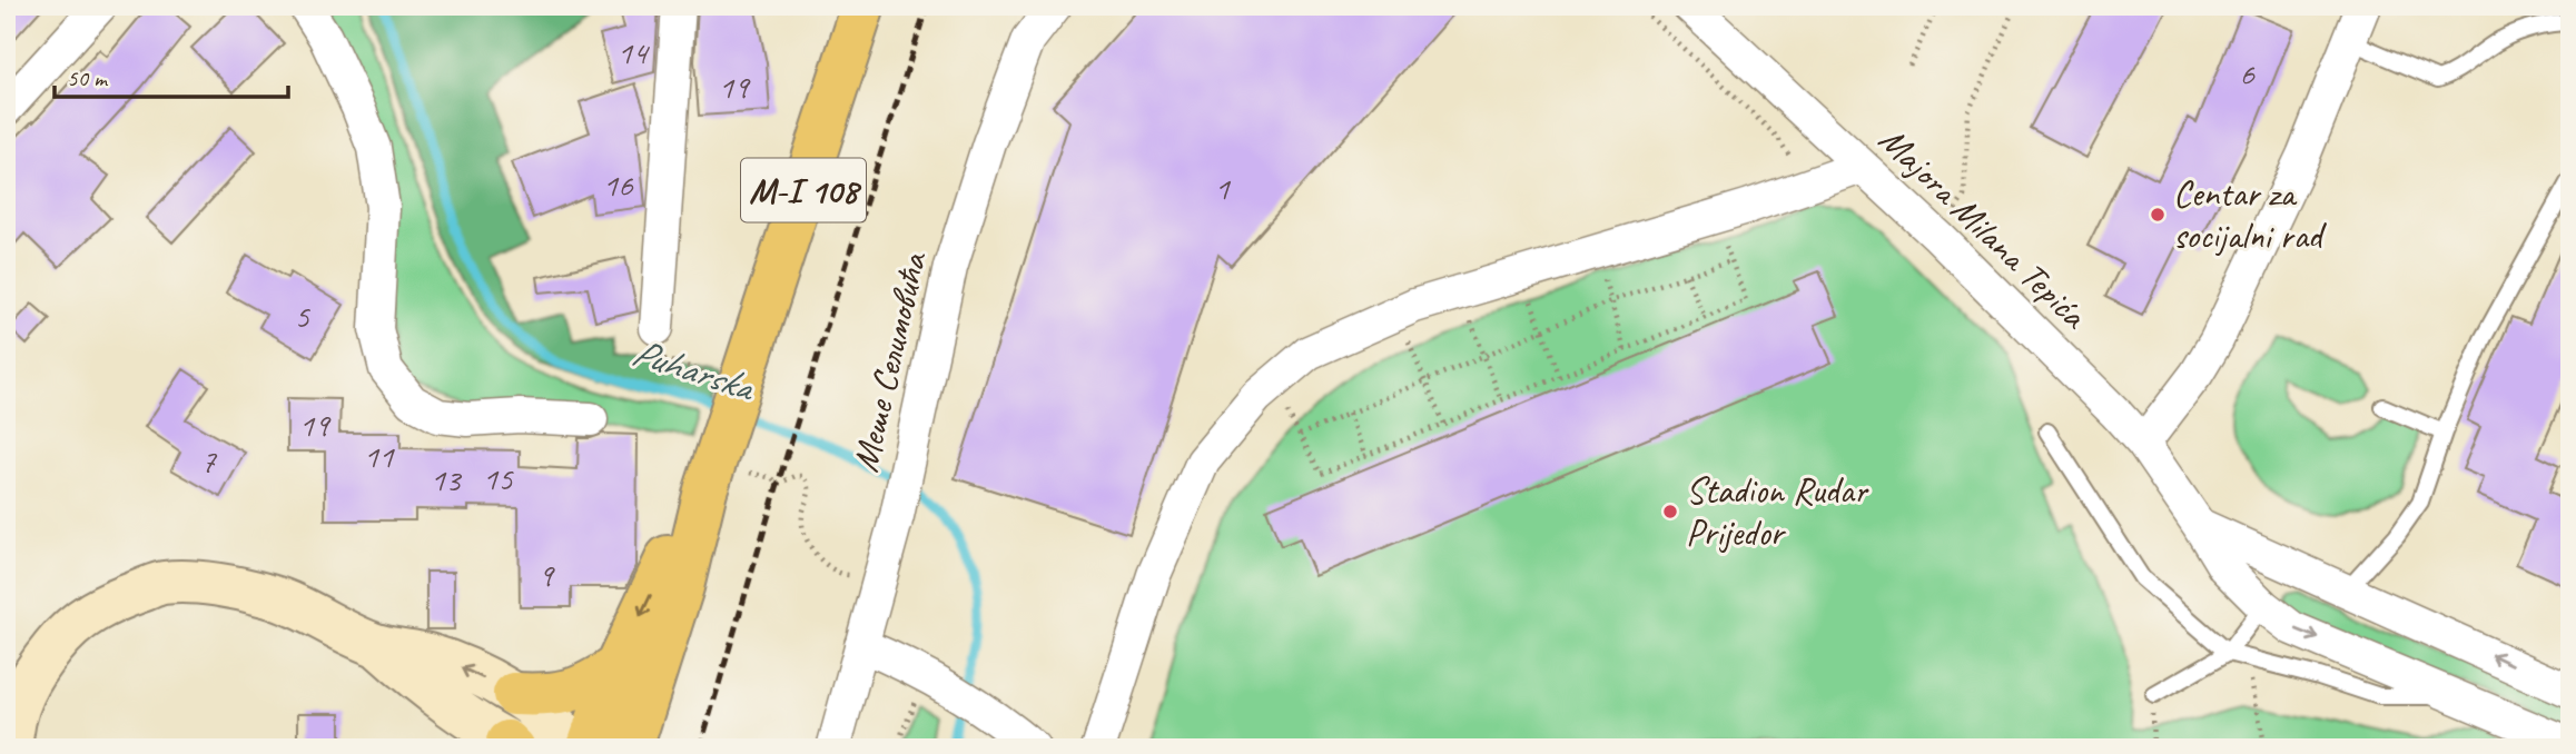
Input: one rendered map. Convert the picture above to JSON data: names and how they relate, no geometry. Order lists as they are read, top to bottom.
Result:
{
  "streets": {
    "main road": ["M-I 108"],
    "street": ["Majora Milana Tepića", "Меше Селимовића"]
  },
  "water": ["Puharska"],
  "places": ["Centar za socijalni rad", "Stadion Rudar Prijedor"],
  "house_numbers": [
    "14",
    "6",
    "19",
    "16",
    "1",
    "5",
    "19",
    "11",
    "7",
    "15",
    "13",
    "9"
  ],
  "scale_bar": "50 m"
}
